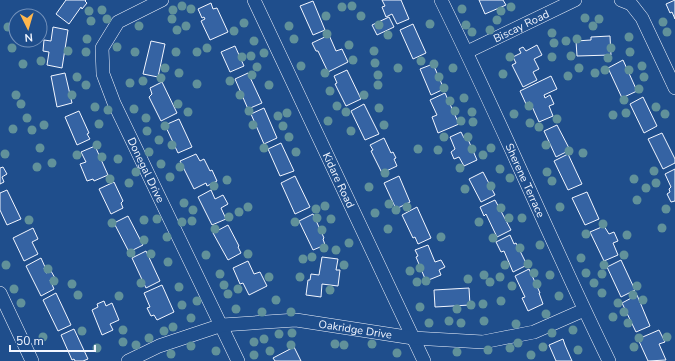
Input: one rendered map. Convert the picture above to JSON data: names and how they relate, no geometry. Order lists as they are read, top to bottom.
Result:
{
  "streets": {
    "street": [
      "Biscay Road",
      "Donegal Drive",
      "Kidare Road",
      "Sherene Terrace",
      "Oakridge Drive"
    ]
  },
  "crossings": [
    ["Biscay Road", "Sherene Terrace"],
    ["Donegal Drive", "Oakridge Drive"],
    ["Kidare Road", "Oakridge Drive"],
    ["Sherene Terrace", "Oakridge Drive"]
  ],
  "scale_bar": "50 m",
  "north": "bottom"
}
